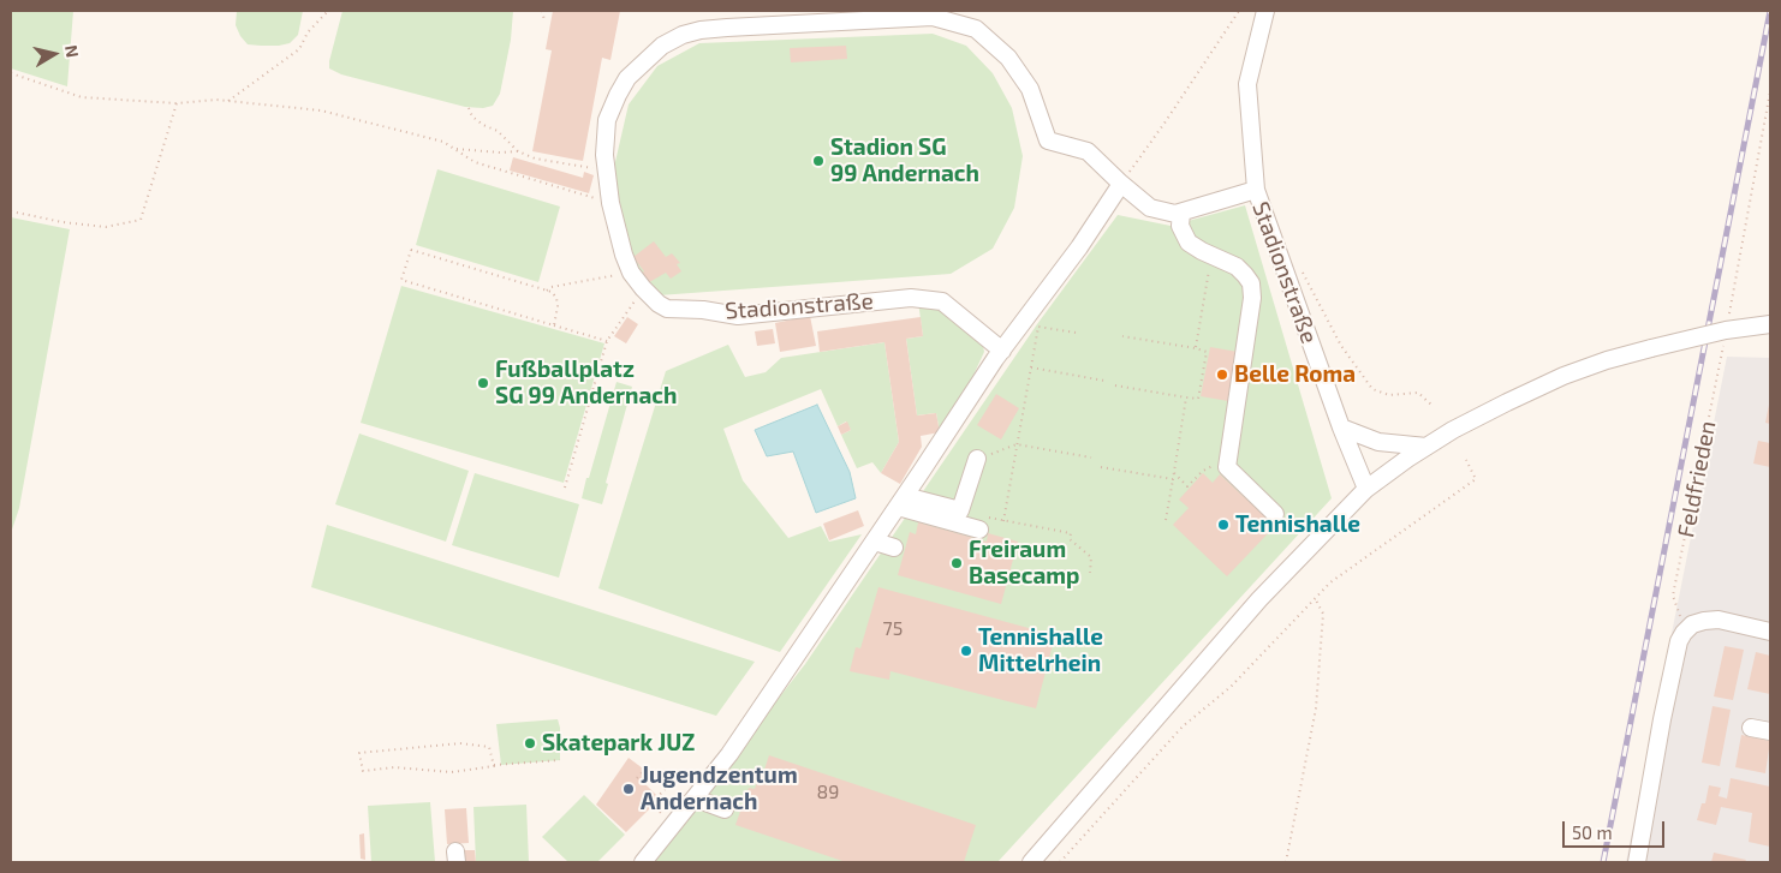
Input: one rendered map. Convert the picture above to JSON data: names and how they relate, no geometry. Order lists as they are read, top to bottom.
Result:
{
  "streets": {
    "street": ["Stadionstraße"],
    "path": ["Feldfrieden"]
  },
  "places": [
    "Stadion SG 99 Andernach",
    "Belle Roma",
    "Fußballplatz SG 99 Andernach",
    "Tennishalle",
    "Freiraum Basecamp",
    "Tennishalle Mittelrhein",
    "Skatepark JUZ",
    "Jugendzentum Andernach"
  ],
  "house_numbers": ["75", "89"],
  "scale_bar": "50 m",
  "north": "right"
}
